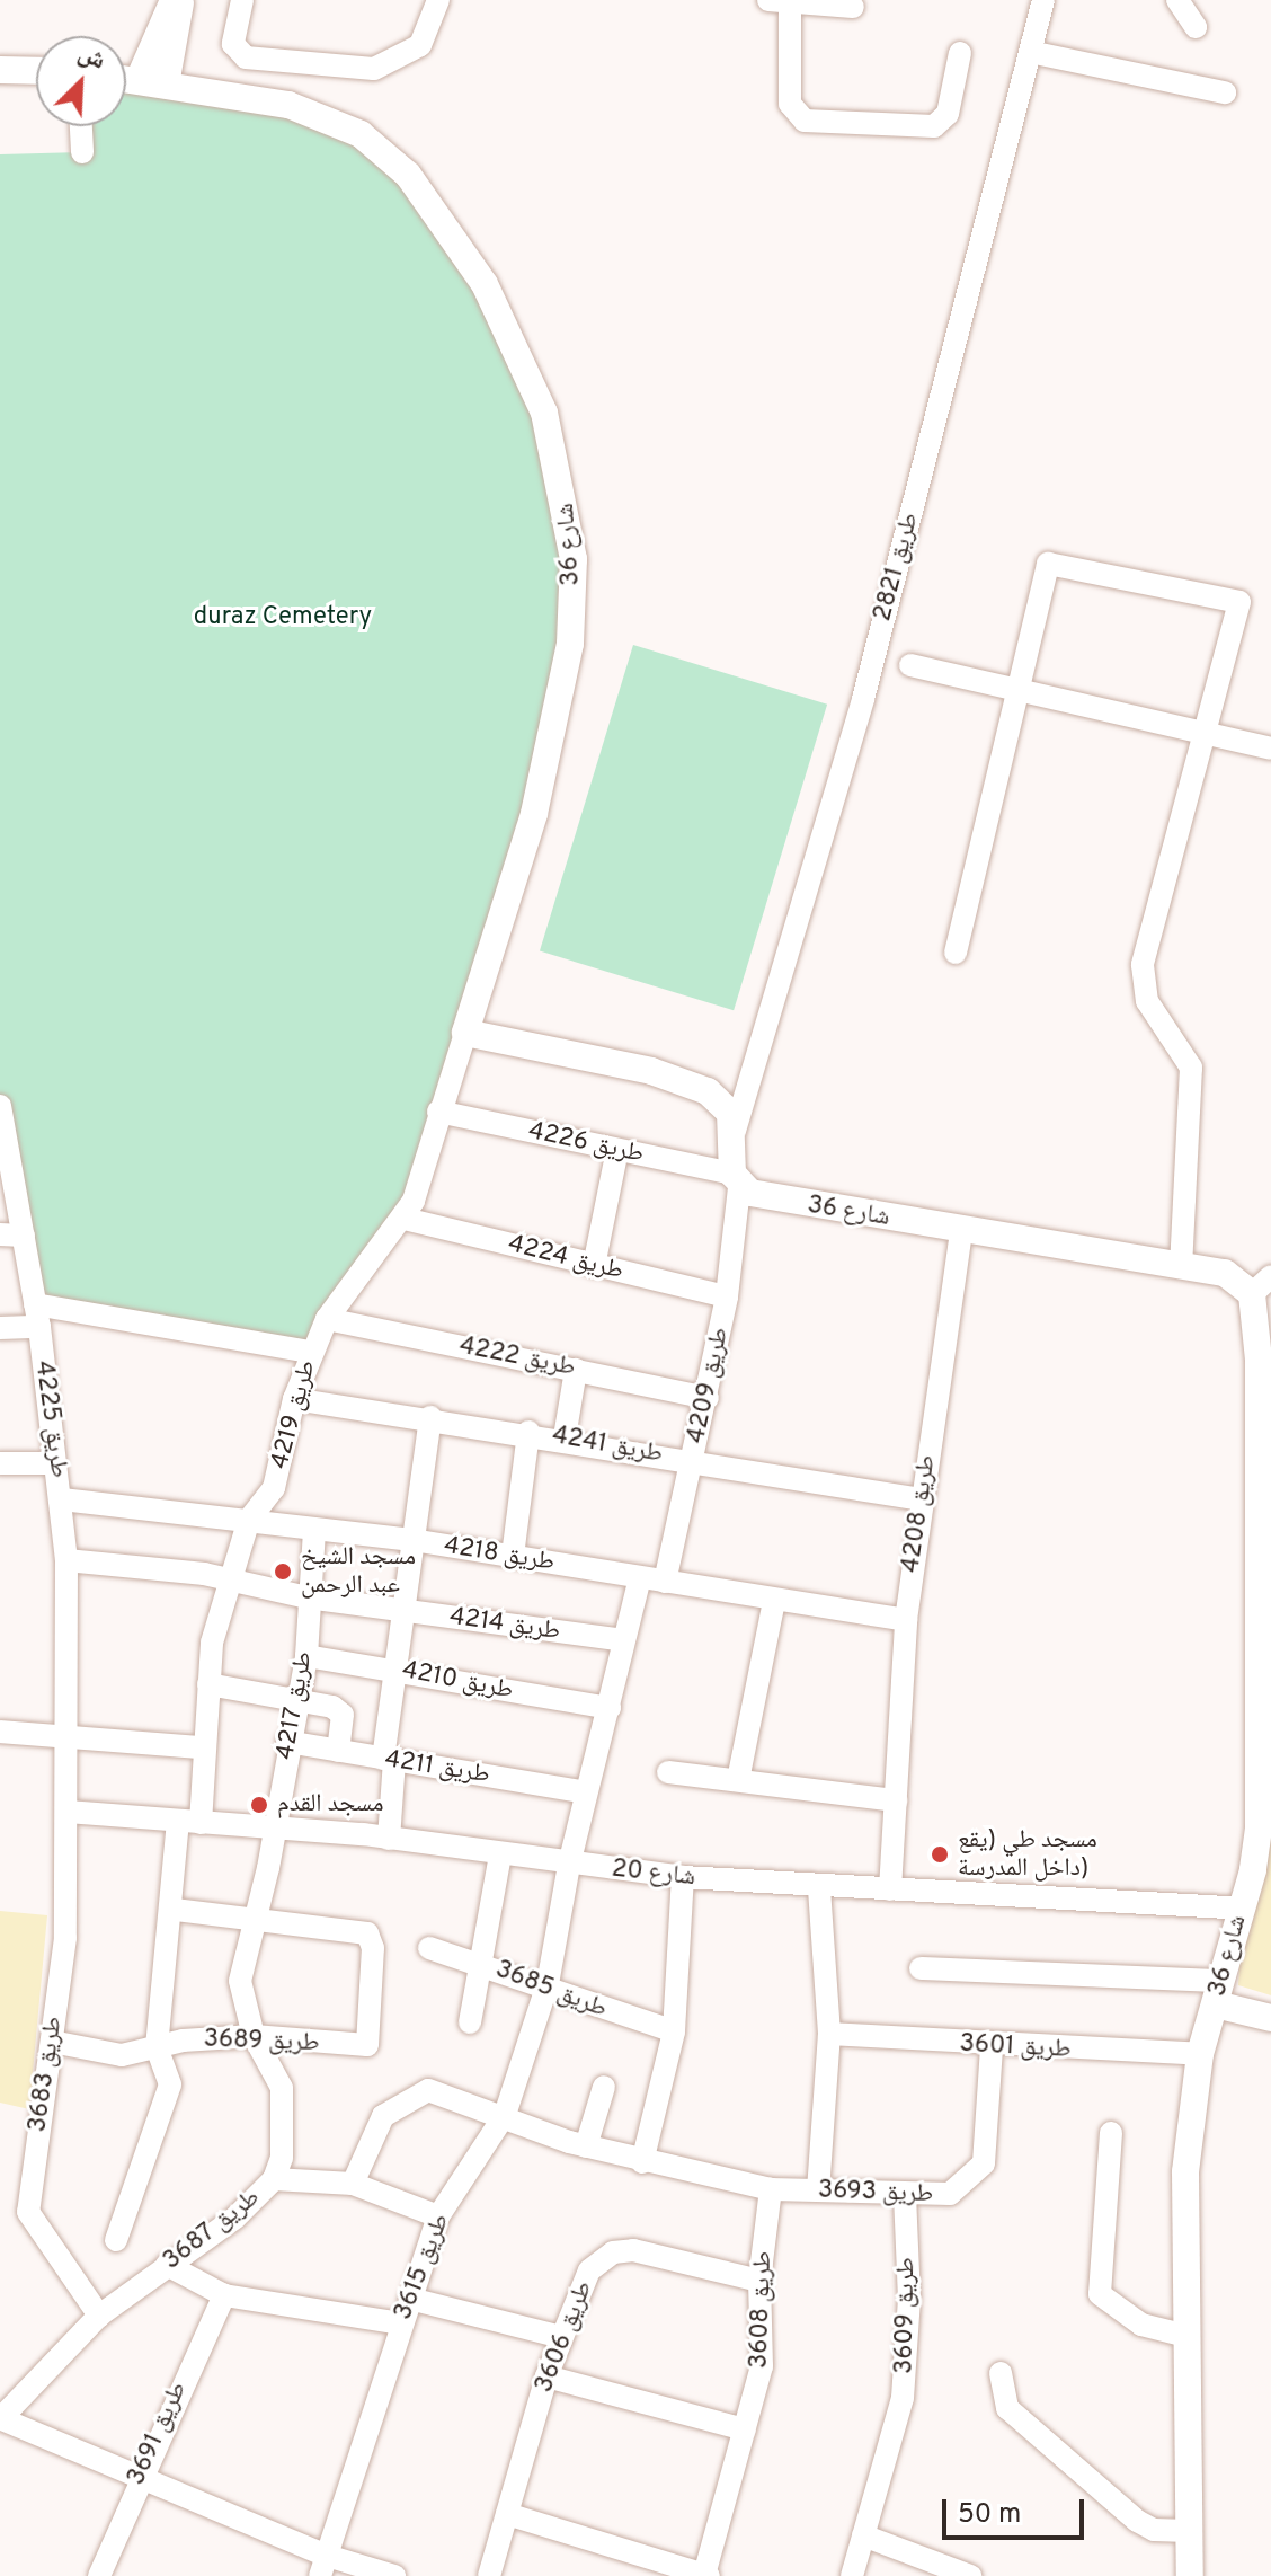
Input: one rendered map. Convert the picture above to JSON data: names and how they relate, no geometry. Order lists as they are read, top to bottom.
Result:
{
  "streets": {
    "street": [
      "شارع 36",
      "طريق 2821",
      "طريق 4226",
      "طريق 4224",
      "طريق 4222",
      "طريق 4209",
      "طريق 4219",
      "طريق 4225",
      "طريق 4241",
      "طريق 4208",
      "طريق 4218",
      "طريق 4214",
      "طريق 4210",
      "طريق 4217",
      "طريق 4211",
      "شارع 20",
      "طريق 3685",
      "طريق 3689",
      "طريق 3601",
      "طريق 3683",
      "طريق 3693",
      "طريق 3687",
      "طريق 3615",
      "طريق 3608",
      "طريق 3609",
      "طريق 3606",
      "طريق 3691"
    ]
  },
  "crossings": [
    ["شارع 36", "طريق 4226"],
    ["شارع 36", "طريق 4209"],
    ["شارع 36", "طريق 4219"],
    ["شارع 36", "طريق 4208"],
    ["شارع 36", "شارع 20"],
    ["شارع 36", "طريق 3601"],
    ["طريق 4226", "طريق 4209"],
    ["طريق 4226", "طريق 4219"],
    ["طريق 4224", "طريق 4209"],
    ["طريق 4224", "طريق 4219"],
    ["طريق 4222", "طريق 4209"],
    ["طريق 4222", "طريق 4219"],
    ["طريق 4209", "طريق 4241"],
    ["طريق 4209", "طريق 4218"],
    ["طريق 4219", "طريق 4241"],
    ["طريق 4219", "طريق 4218"],
    ["طريق 4219", "طريق 4214"],
    ["طريق 4219", "شارع 20"],
    ["طريق 4225", "طريق 4218"],
    ["طريق 4225", "طريق 4214"],
    ["طريق 4225", "شارع 20"],
    ["طريق 4225", "طريق 3683"],
    ["طريق 4241", "طريق 4208"],
    ["طريق 4208", "طريق 4218"],
    ["طريق 4208", "شارع 20"],
    ["طريق 4218", "طريق 4217"],
    ["طريق 4214", "طريق 4217"],
    ["طريق 4210", "طريق 4217"],
    ["طريق 4217", "طريق 4211"],
    ["طريق 4217", "شارع 20"],
    ["طريق 4217", "طريق 3687"],
    ["شارع 20", "طريق 3683"],
    ["شارع 20", "طريق 3687"],
    ["شارع 20", "طريق 3615"],
    ["طريق 3685", "طريق 3615"],
    ["طريق 3689", "طريق 3683"],
    ["طريق 3689", "طريق 3687"],
    ["طريق 3601", "طريق 3693"],
    ["طريق 3683", "طريق 3687"],
    ["طريق 3693", "طريق 3615"],
    ["طريق 3693", "طريق 3608"],
    ["طريق 3693", "طريق 3609"],
    ["طريق 3608", "طريق 3606"]
  ],
  "parks": ["duraz Cemetery"],
  "places": ["مسجد الشيخ عبد الرحمن", "مسجد القدم", "مسجد طي (يقع داخل المدرسة)"],
  "scale_bar": "50 m",
  "north": "top right"
}
